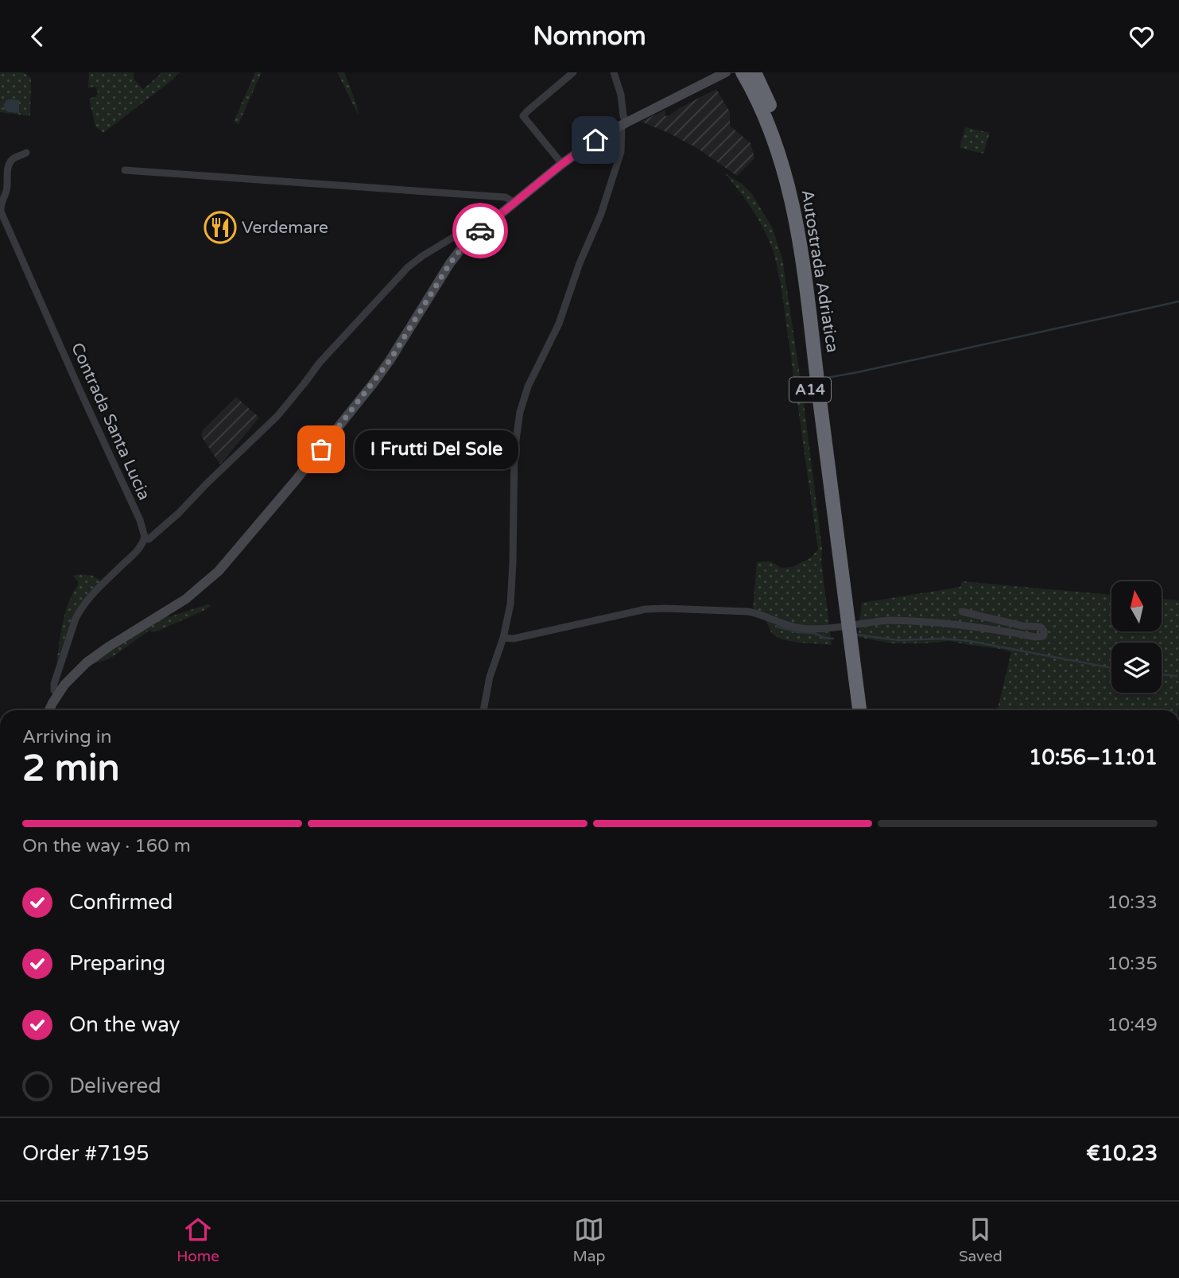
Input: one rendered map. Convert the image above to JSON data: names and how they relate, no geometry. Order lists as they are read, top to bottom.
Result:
{
  "streets": {
    "highway": ["Autostrada Adriatica", "A14"],
    "street": ["Contrada Santa Lucia"]
  },
  "places": {
    "restaurant": ["Verdemare"],
    "other": ["I Frutti Del Sole"]
  },
  "north": "top",
  "page": {
    "header": "Nomnom",
    "bubble": "I Frutti Del Sole",
    "heading": ["2 min", "Arriving in", "10:56–11:01"],
    "panel": ["Order #7195", "€10.23"],
    "bar": "On the way · 160 m",
    "list": [
      ["Confirmed", "10:33"],
      ["Preparing", "10:35"],
      ["On the way", "10:49"],
      "Delivered"
    ],
    "tabs": ["Home", "Map", "Saved"]
  }
}
